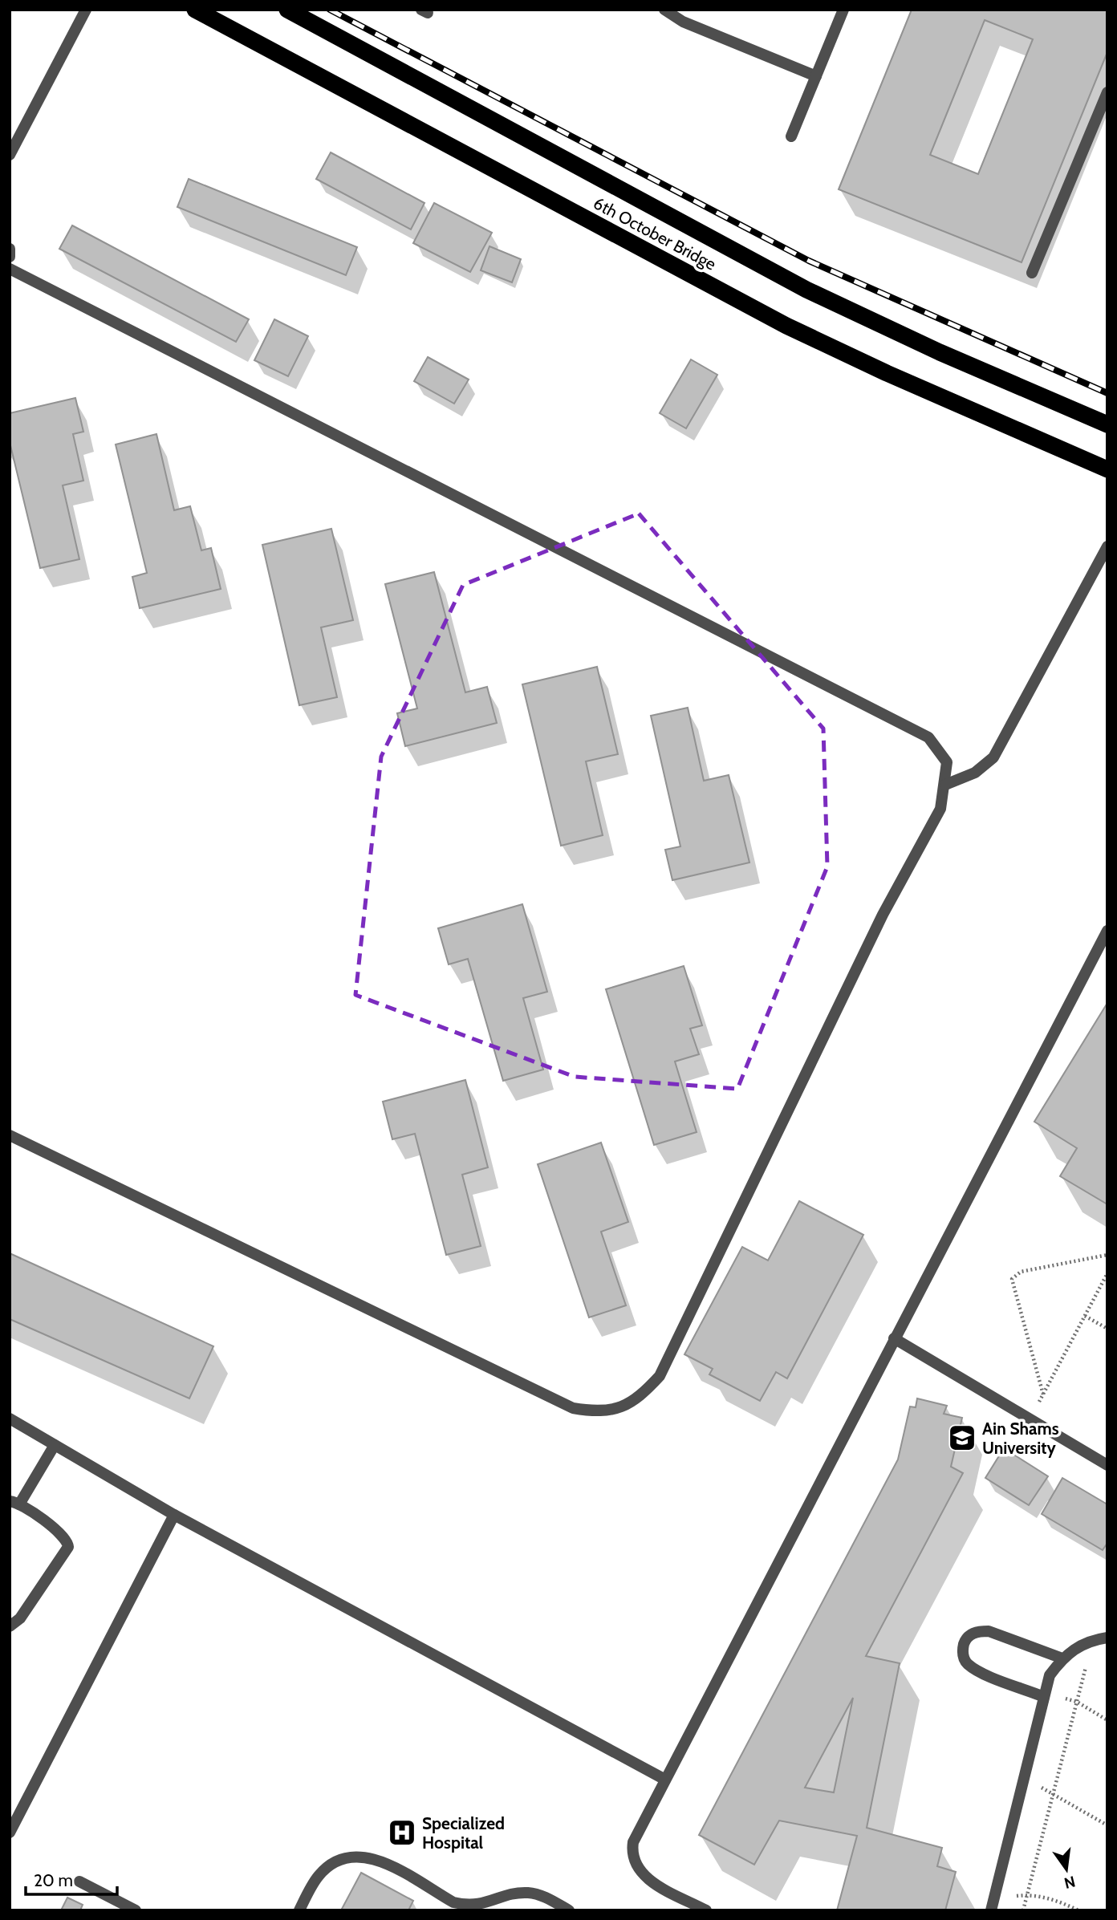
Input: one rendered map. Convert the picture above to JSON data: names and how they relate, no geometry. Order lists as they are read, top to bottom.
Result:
{
  "streets": {
    "highway": ["6th October Bridge"]
  },
  "places": {
    "school or university": ["Ain Shams University"],
    "hospital": ["Specialized Hospital"]
  },
  "scale_bar": "20 m",
  "north": "bottom"
}
